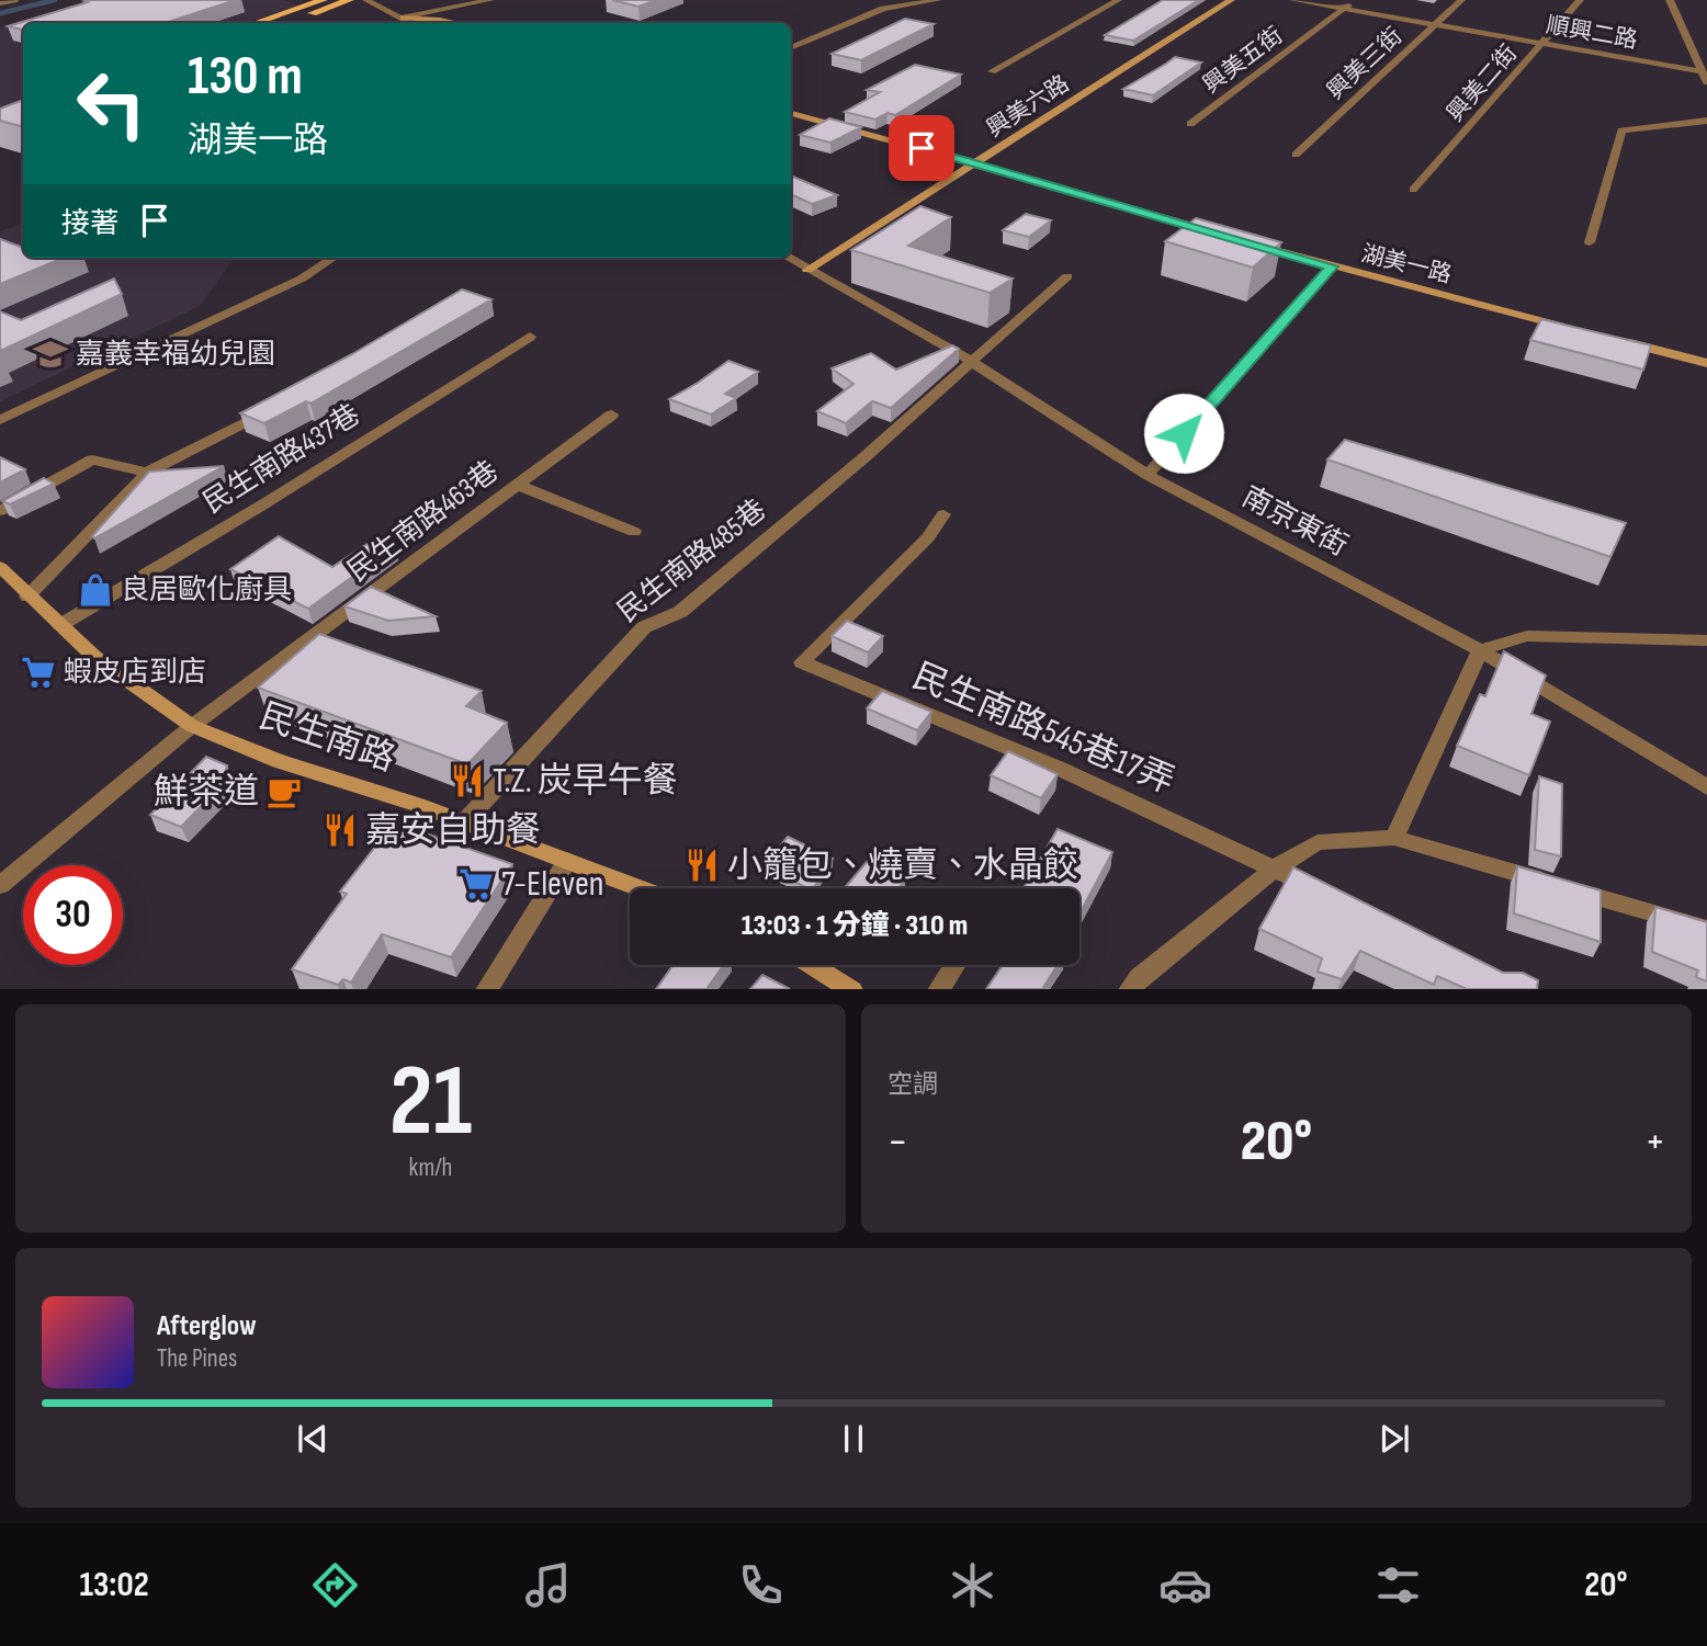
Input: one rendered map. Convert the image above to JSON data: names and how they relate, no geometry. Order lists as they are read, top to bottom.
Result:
{
  "streets": {
    "street": [
      "順興二路",
      "興美五街",
      "興美三街",
      "興美二街",
      "興美六路",
      "湖美一路",
      "民生南路437巷",
      "民生南路463巷",
      "南京東街",
      "民生南路485巷",
      "民生南路545巷17弄",
      "民生南路"
    ]
  },
  "crossings": [
    ["順興二路", "興美五街"],
    ["順興二路", "興美三街"],
    ["順興二路", "興美二街"],
    ["興美六路", "南京東街"],
    ["民生南路437巷", "民生南路"],
    ["民生南路463巷", "民生南路"],
    ["南京東街", "民生南路485巷"],
    ["民生南路485巷", "民生南路"]
  ],
  "places": {
    "school or university": ["嘉義幸福幼兒園"],
    "shop": ["良居歐化廚具"],
    "supermarket": ["蝦皮店到店", "7-Eleven"],
    "restaurant": ["T.Z. 炭早午餐", "嘉安自助餐", "小籠包、燒賣、水晶餃"],
    "cafe": ["鮮茶道"]
  },
  "page": {
    "turn": ["130 m", "湖美一路"],
    "then": "接著",
    "limit": "30",
    "trip": "13:03 · 1 分鐘 · 310 m",
    "tile": [
      ["21", "km/h"],
      "空調"
    ],
    "heat": ["−", "20°", "+"],
    "song": ["Afterglow", "The Pines"],
    "tabs": ["13:02", "20°"]
  }
}
